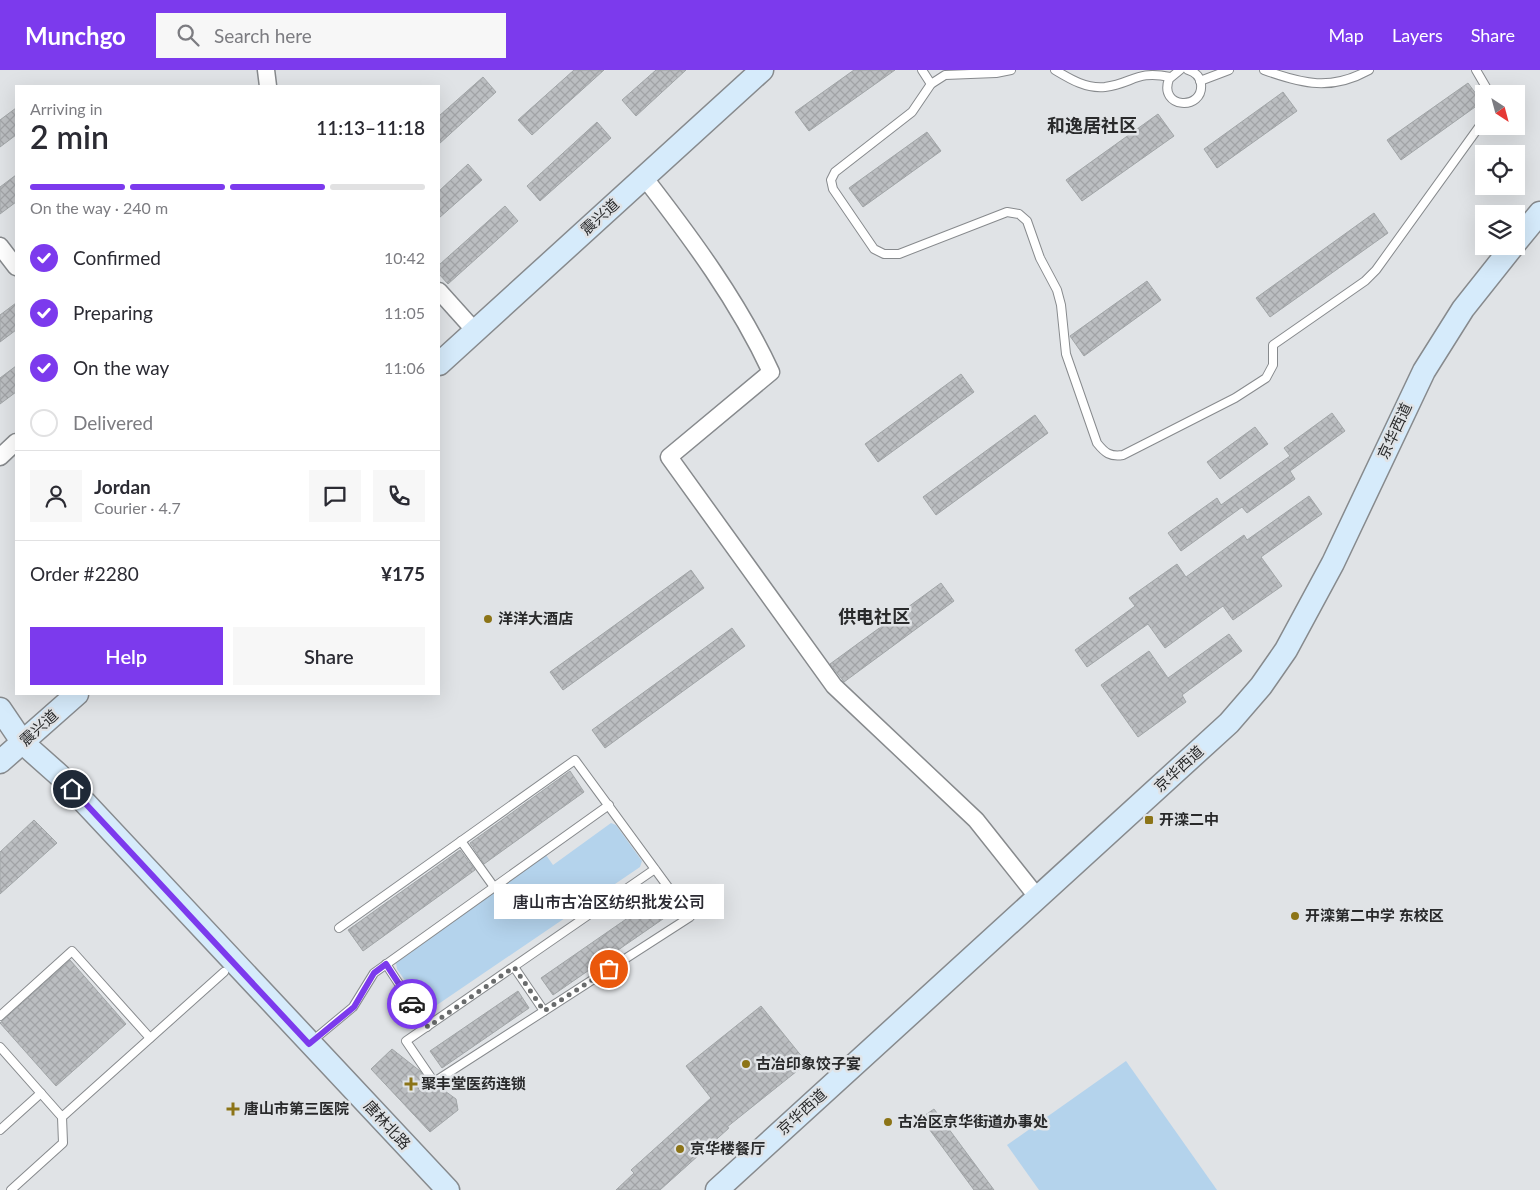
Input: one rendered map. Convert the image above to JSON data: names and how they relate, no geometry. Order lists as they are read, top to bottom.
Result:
{
  "streets": {
    "main road": ["震兴道", "京华西道", "唐林北路"]
  },
  "crossings": [
    ["震兴道", "唐林北路"]
  ],
  "districts": ["和逸居社区", "供电社区"],
  "places": {
    "other": [
      "洋洋大酒店",
      "开滦第二中学 东校区",
      "唐山市古冶区纺织批发公司",
      "古冶印象饺子宴",
      "古冶区京华街道办事处",
      "京华楼餐厅"
    ],
    "transit": ["开滦二中"],
    "health": ["聚丰堂医药连锁", "唐山市第三医院"]
  },
  "north": "bottom right",
  "page": {
    "header": "Munchgo",
    "search": "Search here",
    "nav": ["Map", "Layers", "Share"],
    "heading": ["2 min", "Arriving in", "11:13–11:18"],
    "panel": [
      "Jordan",
      "Courier · 4.7",
      "Order #2280",
      "¥175"
    ],
    "bar": "On the way · 240 m",
    "list": [
      ["Confirmed", "10:42"],
      ["Preparing", "11:05"],
      ["On the way", "11:06"],
      "Delivered"
    ],
    "buttons": ["Help", "Share"],
    "bubble": "唐山市古冶区纺织批发公司"
  }
}
